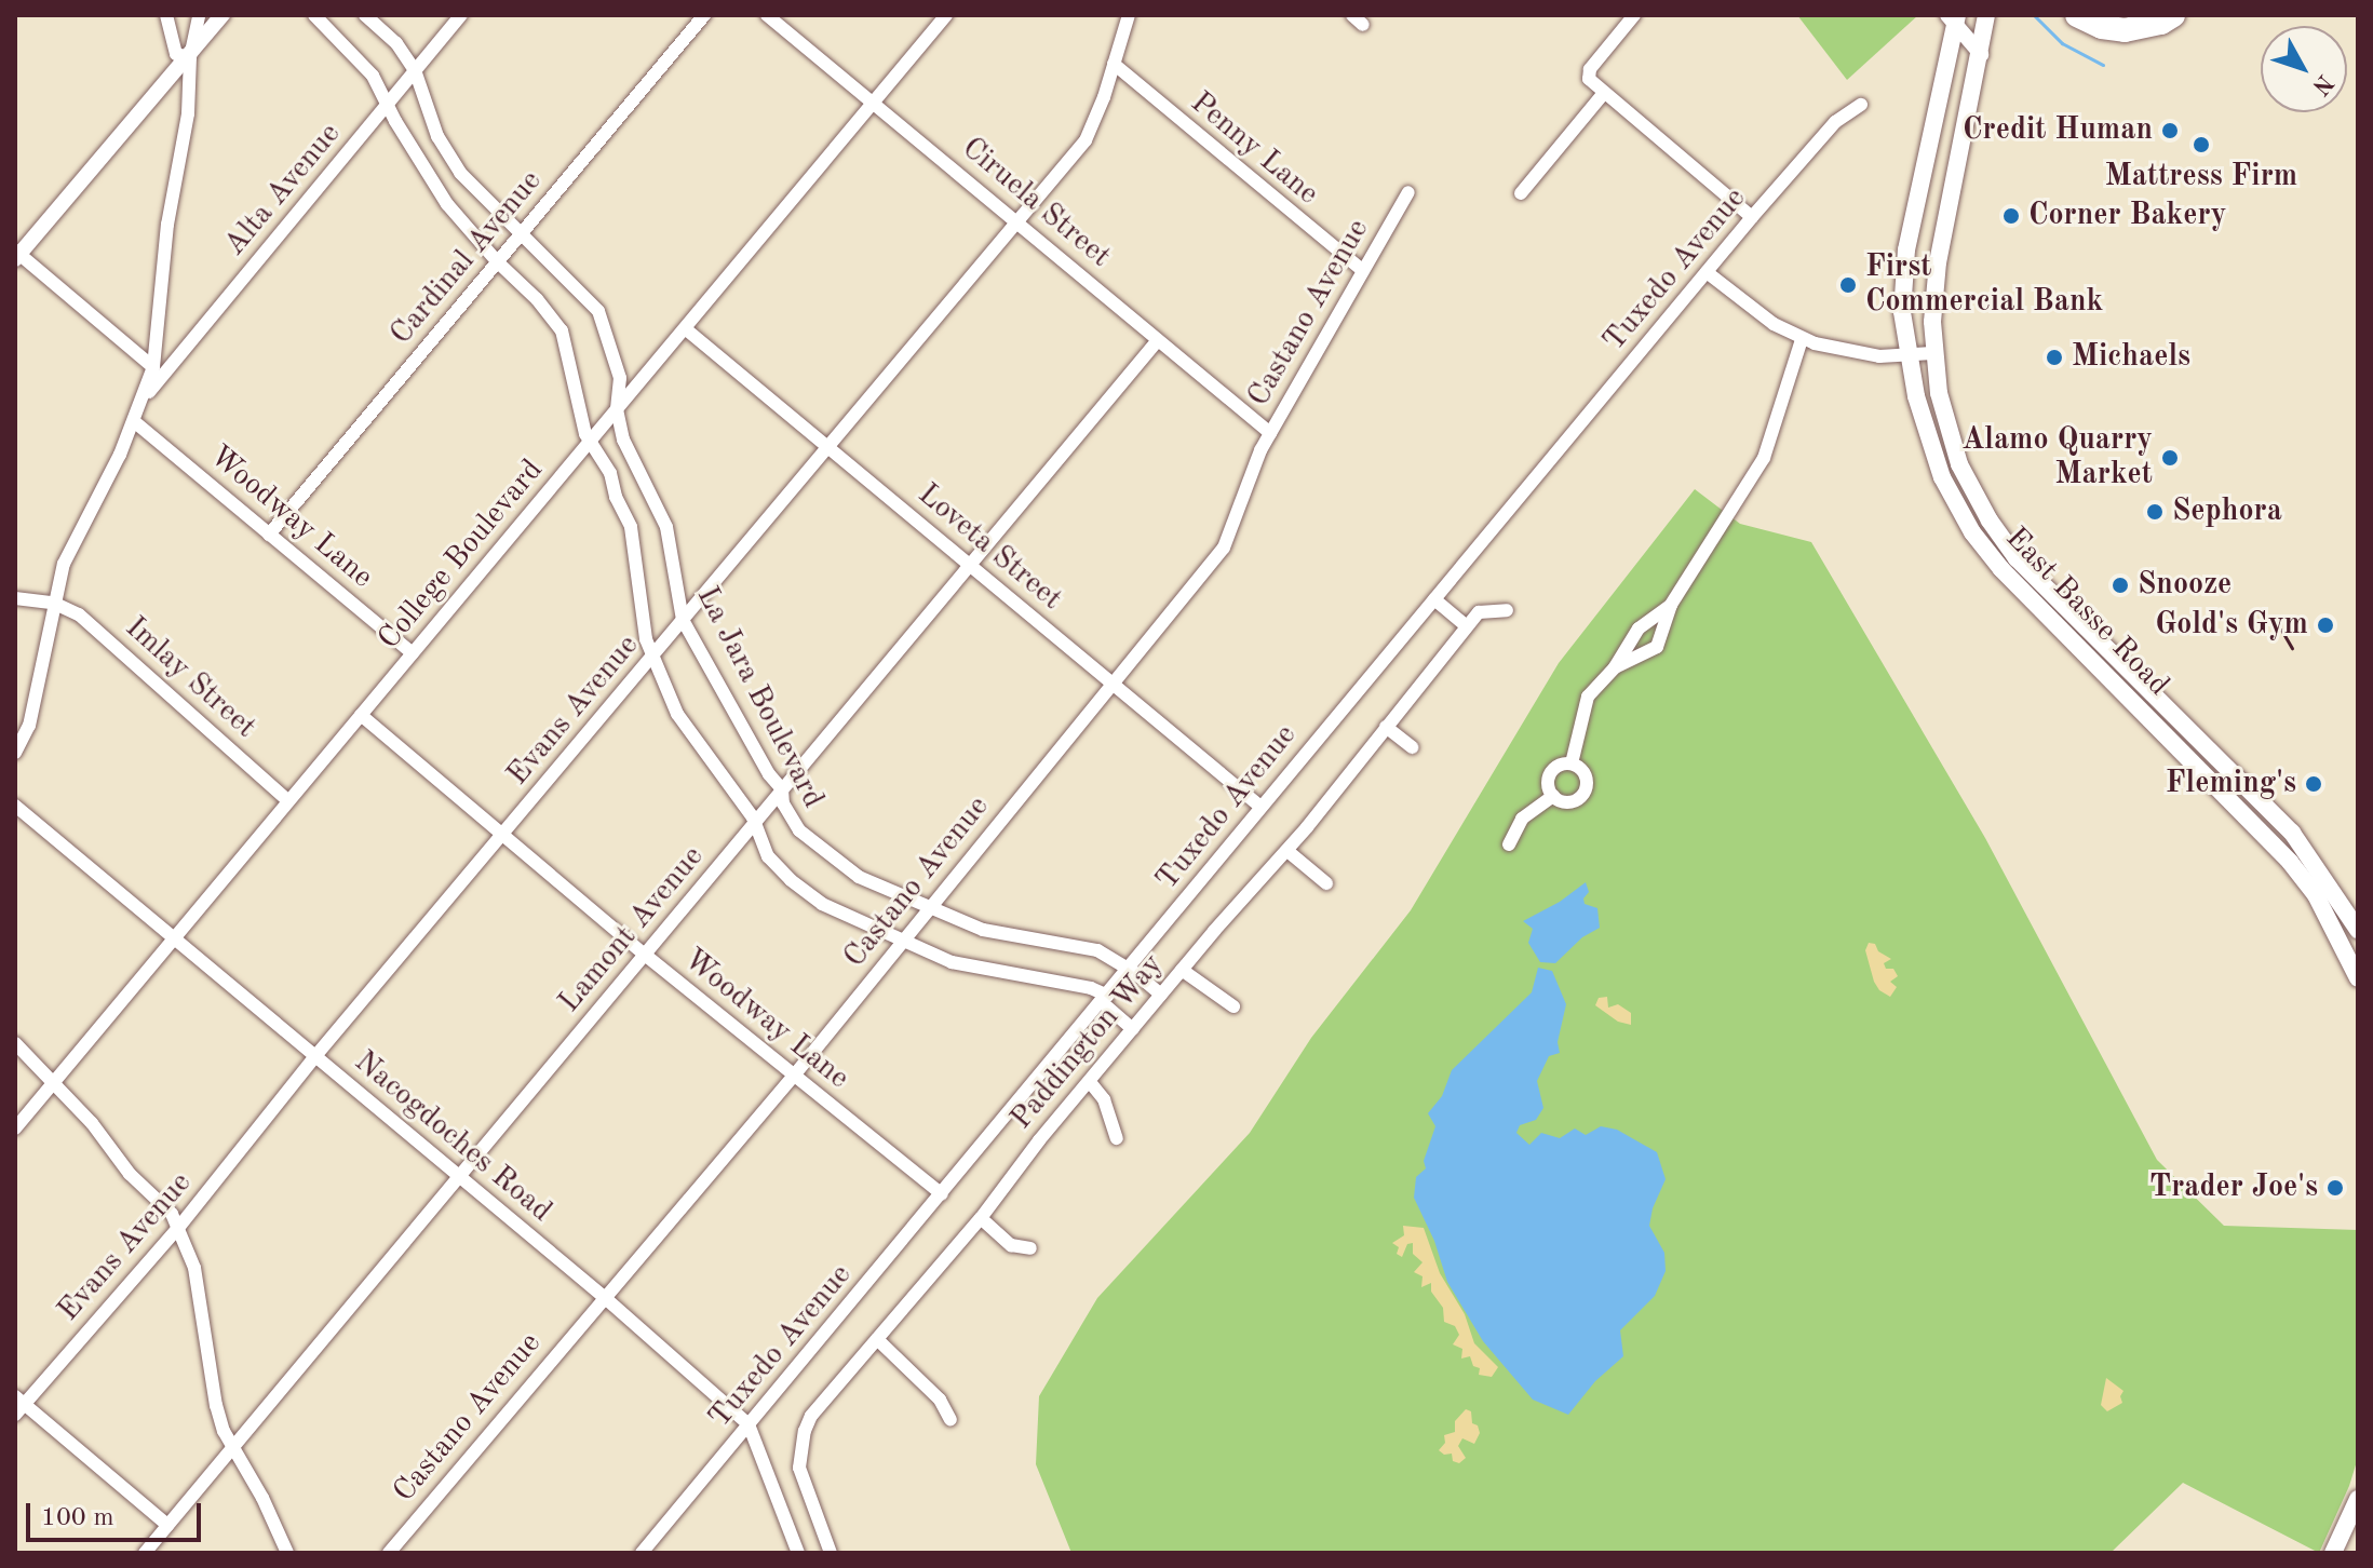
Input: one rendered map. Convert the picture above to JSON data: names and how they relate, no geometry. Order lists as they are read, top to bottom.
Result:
{
  "streets": {
    "main road": ["East Basse Road"],
    "street": [
      "Penny Lane",
      "Alta Avenue",
      "Ciruela Street",
      "Cardinal Avenue",
      "Tuxedo Avenue",
      "Castano Avenue",
      "Woodway Lane",
      "Loveta Street",
      "College Boulevard",
      "Imlay Street",
      "La Jara Boulevard",
      "Evans Avenue",
      "Lamont Avenue",
      "Paddington Way",
      "Nacogdoches Road"
    ]
  },
  "crossings": [
    ["Penny Lane", "Castano Avenue"],
    ["Penny Lane", "Evans Avenue"],
    ["Alta Avenue", "La Jara Boulevard"],
    ["Ciruela Street", "Castano Avenue"],
    ["Ciruela Street", "College Boulevard"],
    ["Ciruela Street", "Evans Avenue"],
    ["Ciruela Street", "Lamont Avenue"],
    ["Cardinal Avenue", "Woodway Lane"],
    ["Cardinal Avenue", "La Jara Boulevard"],
    ["Tuxedo Avenue", "Woodway Lane"],
    ["Tuxedo Avenue", "Loveta Street"],
    ["Tuxedo Avenue", "La Jara Boulevard"],
    ["Tuxedo Avenue", "Nacogdoches Road"],
    ["Castano Avenue", "Woodway Lane"],
    ["Castano Avenue", "Loveta Street"],
    ["Castano Avenue", "La Jara Boulevard"],
    ["Castano Avenue", "Nacogdoches Road"],
    ["Woodway Lane", "College Boulevard"],
    ["Woodway Lane", "Evans Avenue"],
    ["Woodway Lane", "Lamont Avenue"],
    ["Loveta Street", "College Boulevard"],
    ["Loveta Street", "Evans Avenue"],
    ["Loveta Street", "Lamont Avenue"],
    ["College Boulevard", "Imlay Street"],
    ["College Boulevard", "La Jara Boulevard"],
    ["College Boulevard", "Nacogdoches Road"],
    ["La Jara Boulevard", "Evans Avenue"],
    ["La Jara Boulevard", "Lamont Avenue"],
    ["La Jara Boulevard", "Paddington Way"],
    ["Evans Avenue", "Nacogdoches Road"],
    ["Lamont Avenue", "Nacogdoches Road"]
  ],
  "places": [
    "Credit Human",
    "Mattress Firm",
    "Corner Bakery",
    "First Commercial Bank",
    "Michaels",
    "Alamo Quarry Market",
    "Sephora",
    "Snooze",
    "Gold's Gym",
    "Fleming's",
    "Trader Joe's"
  ],
  "scale_bar": "100 m",
  "north": "bottom right"
}
